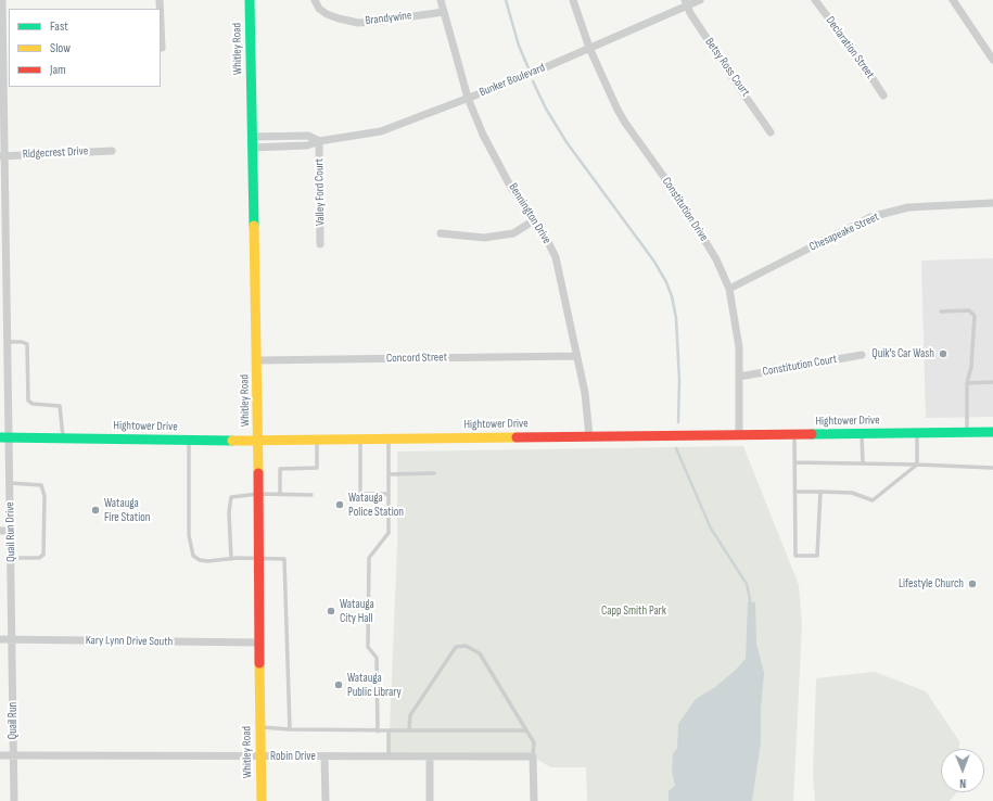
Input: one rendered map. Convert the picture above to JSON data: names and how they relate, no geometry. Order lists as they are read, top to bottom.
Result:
{
  "streets": {
    "main road": ["Whitley Road", "Hightower Drive"],
    "street": [
      "Brandywine",
      "Declaration Street",
      "Betsy Ross Court",
      "Bunker Boulevard",
      "Ridgecrest Drive",
      "Valley Ford Court",
      "Constitution Drive",
      "Bennington Drive",
      "Chesapeake Street",
      "Concord Street",
      "Constitution Court",
      "Quail Run Drive",
      "Kary Lynn Drive South",
      "Quail Run",
      "Robin Drive"
    ]
  },
  "crossings": [
    ["Brandywine", "Bennington Drive"],
    ["Whitley Road", "Bunker Boulevard"],
    ["Whitley Road", "Concord Street"],
    ["Whitley Road", "Hightower Drive"],
    ["Whitley Road", "Kary Lynn Drive South"],
    ["Whitley Road", "Robin Drive"],
    ["Betsy Ross Court", "Bunker Boulevard"],
    ["Bunker Boulevard", "Valley Ford Court"],
    ["Bunker Boulevard", "Constitution Drive"],
    ["Bunker Boulevard", "Bennington Drive"],
    ["Constitution Drive", "Chesapeake Street"],
    ["Constitution Drive", "Constitution Court"],
    ["Constitution Drive", "Hightower Drive"],
    ["Bennington Drive", "Concord Street"],
    ["Bennington Drive", "Hightower Drive"],
    ["Hightower Drive", "Quail Run Drive"],
    ["Quail Run Drive", "Kary Lynn Drive South"],
    ["Quail Run Drive", "Quail Run"],
    ["Kary Lynn Drive South", "Quail Run"],
    ["Quail Run", "Robin Drive"]
  ],
  "parks": ["Capp Smith Park"],
  "places": [
    "Quik's Car Wash",
    "Watauga Police Station",
    "Watauga Fire Station",
    "Lifestyle Church",
    "Watauga City Hall",
    "Watauga Public Library"
  ],
  "legend": ["Fast", "Slow", "Jam"],
  "north": "bottom"
}
